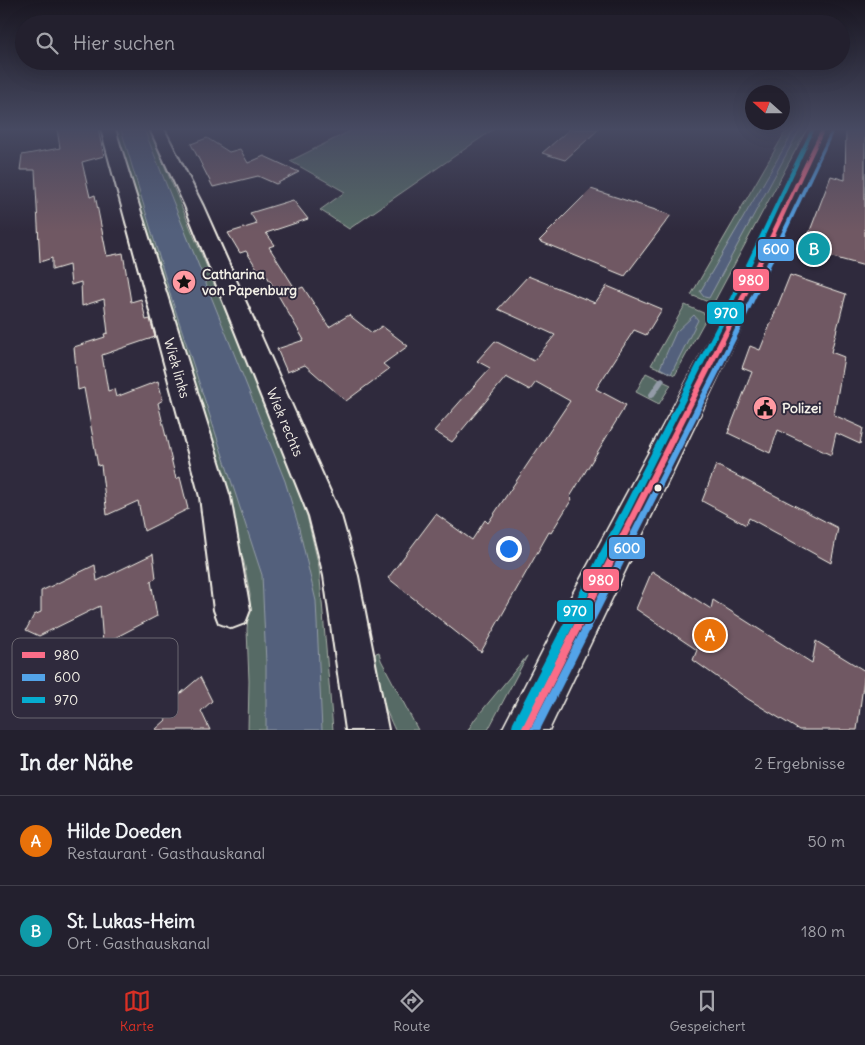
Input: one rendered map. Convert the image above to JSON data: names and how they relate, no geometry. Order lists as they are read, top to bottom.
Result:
{
  "streets": {
    "street": ["Wiek links", "Wiek rechts"]
  },
  "places": {
    "place": ["Catharina von Papenburg"],
    "public building": ["Polizei"]
  },
  "lines": ["transit line 980", "transit line 600", "transit line 970"],
  "legend": ["980", "600", "970"],
  "north": "left",
  "page": {
    "search": "Hier suchen",
    "pins": ["B", "A"],
    "heading": ["In der Nähe", "2 Ergebnisse"],
    "list": [
      {
        "mark": "A",
        "name": "Hilde Doeden",
        "note": "Restaurant · Gasthauskanal",
        "value": "50 m"
      },
      {
        "mark": "B",
        "name": "St. Lukas-Heim",
        "note": "Ort · Gasthauskanal",
        "value": "180 m"
      }
    ],
    "nav": ["Karte", "Route", "Gespeichert"]
  }
}
